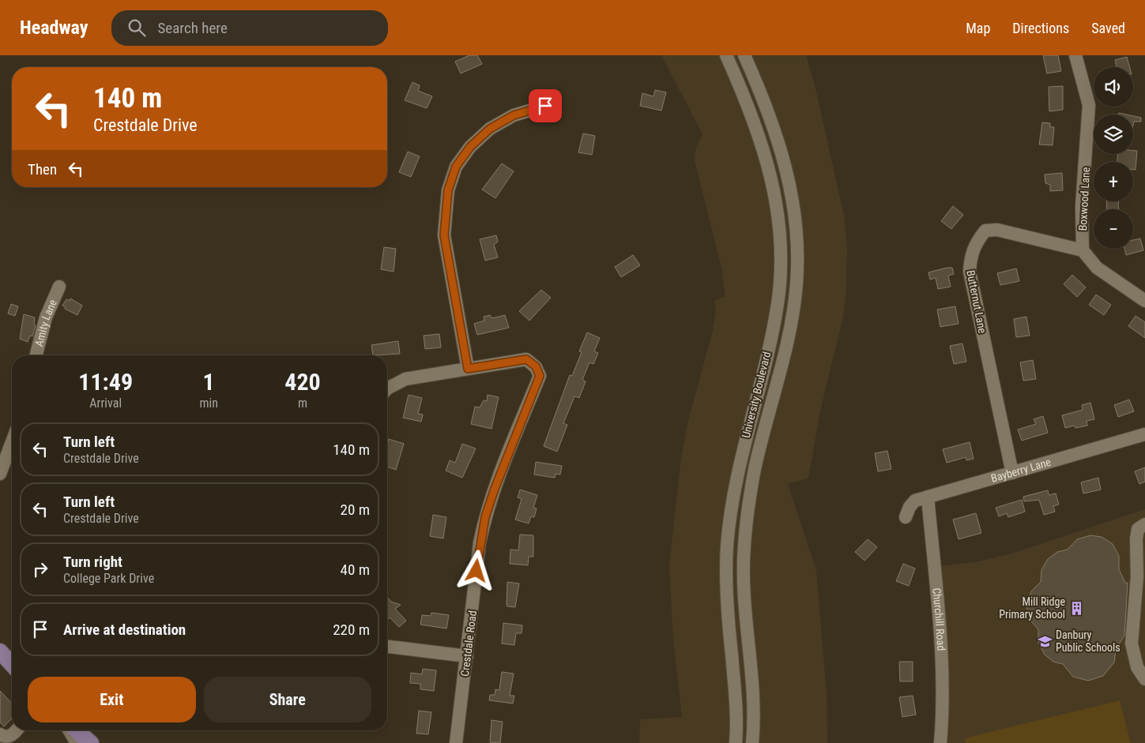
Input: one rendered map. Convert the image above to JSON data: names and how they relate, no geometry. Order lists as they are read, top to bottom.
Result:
{
  "streets": {
    "street": [
      "Boxwood Lane",
      "Butternut Lane",
      "Amity Lane",
      "University Boulevard",
      "Bayberry Lane",
      "Churchill Road",
      "Crestdale Road"
    ]
  },
  "crossings": [
    ["Boxwood Lane", "Butternut Lane"],
    ["Butternut Lane", "Bayberry Lane"],
    ["Bayberry Lane", "Churchill Road"]
  ],
  "places": {
    "building": ["Mill Ridge Primary School"],
    "school or university": ["Danbury Public Schools"]
  },
  "page": {
    "header": "Headway",
    "search": "Search here",
    "nav": ["Map", "Directions", "Saved"],
    "map_buttons": ["+", "−"],
    "turn": ["140 m", "Crestdale Drive"],
    "then": "Then",
    "eta": [
      "11:49",
      "Arrival",
      "1",
      "min",
      "420",
      "m"
    ],
    "list": [
      {
        "name": "Turn left",
        "note": "Crestdale Drive",
        "value": "140 m"
      },
      {
        "name": "Turn left",
        "note": "Crestdale Drive",
        "value": "20 m"
      },
      {
        "name": "Turn right",
        "note": "College Park Drive",
        "value": "40 m"
      },
      {
        "name": "Arrive at destination",
        "value": "220 m"
      }
    ],
    "buttons": ["Exit", "Share"]
  }
}
